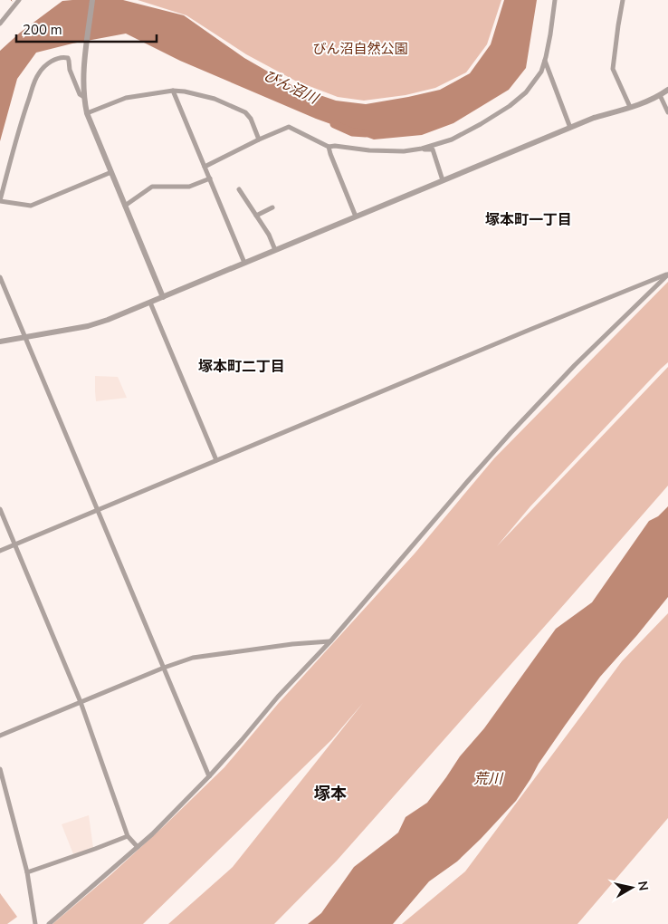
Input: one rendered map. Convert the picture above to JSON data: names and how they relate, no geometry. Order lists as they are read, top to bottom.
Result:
{
  "districts": ["塚本町一丁目", "塚本町二丁目", "塚本"],
  "water": ["びん沼川", "荒川"],
  "parks": ["びん沼自然公園"],
  "scale_bar": "200 m",
  "north": "right"
}
